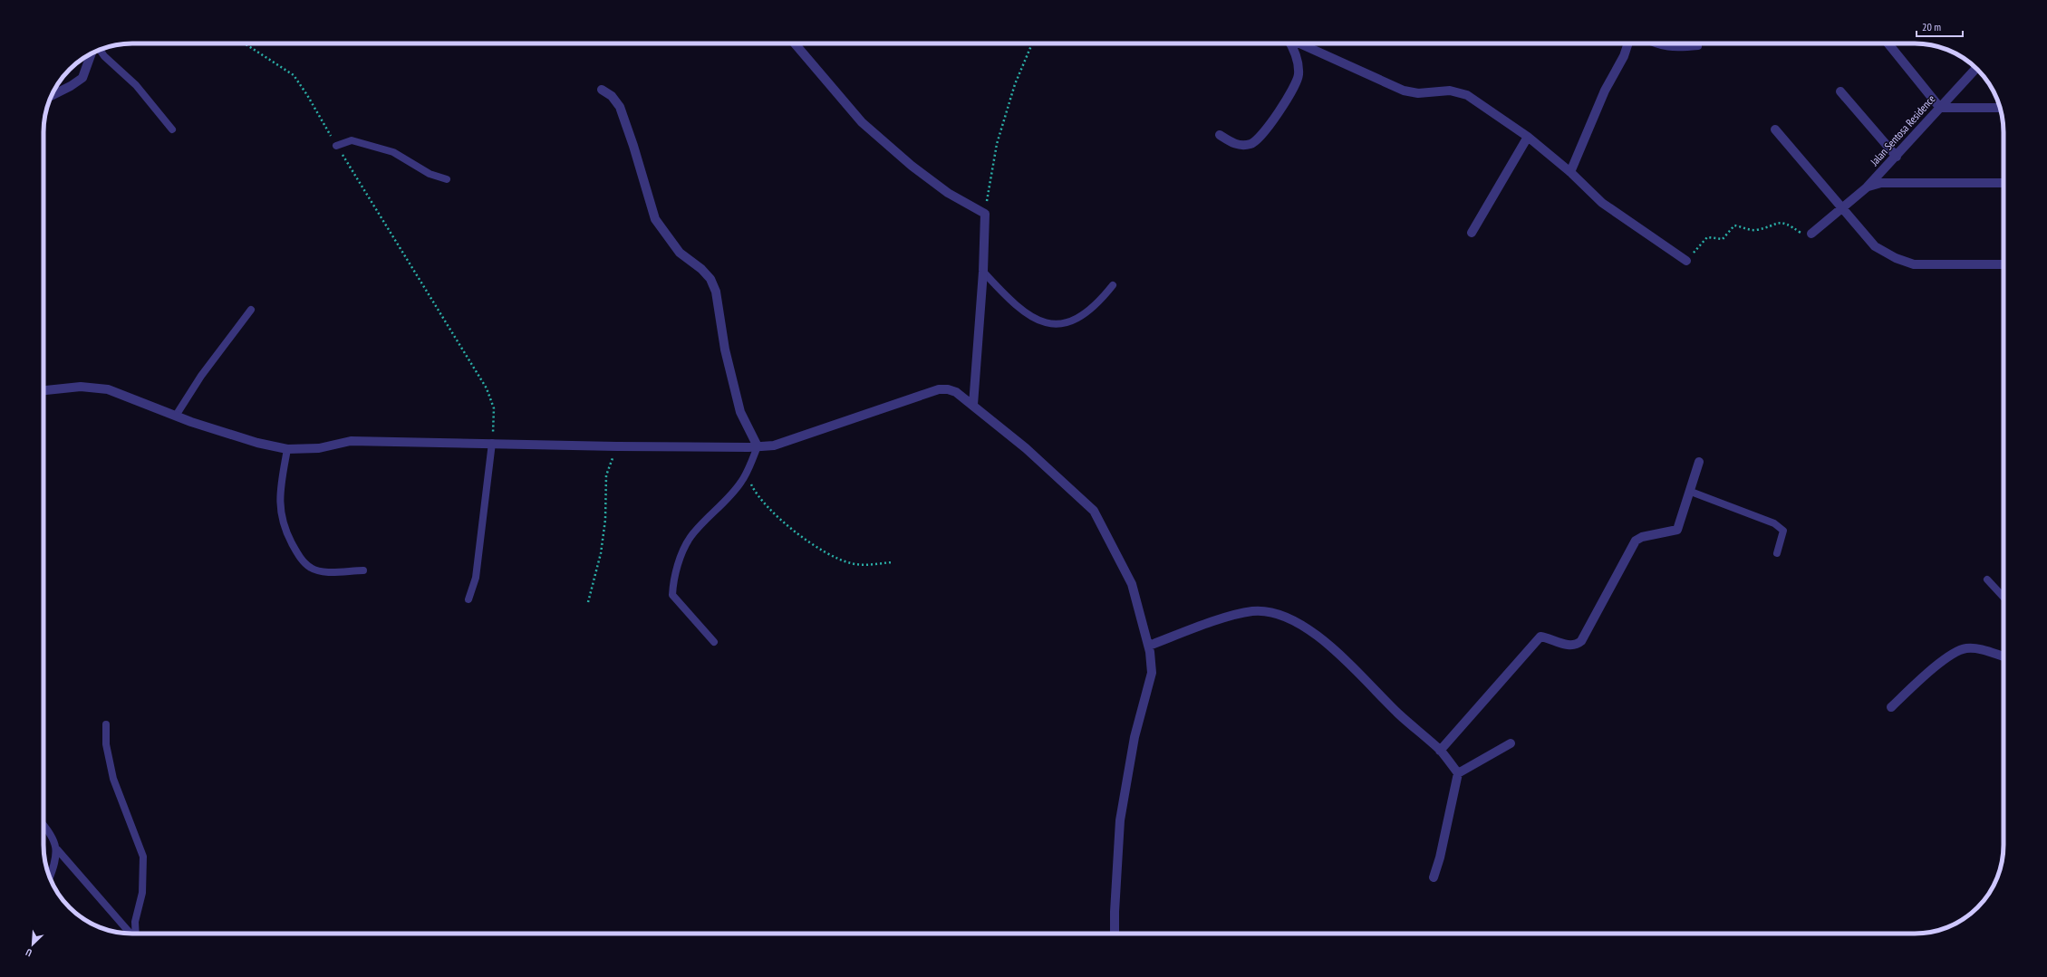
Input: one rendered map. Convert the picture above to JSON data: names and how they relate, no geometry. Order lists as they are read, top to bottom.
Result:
{
  "streets": {
    "street": ["Jalan Sentosa Residence"]
  },
  "scale_bar": "20 m",
  "north": "bottom left"
}
